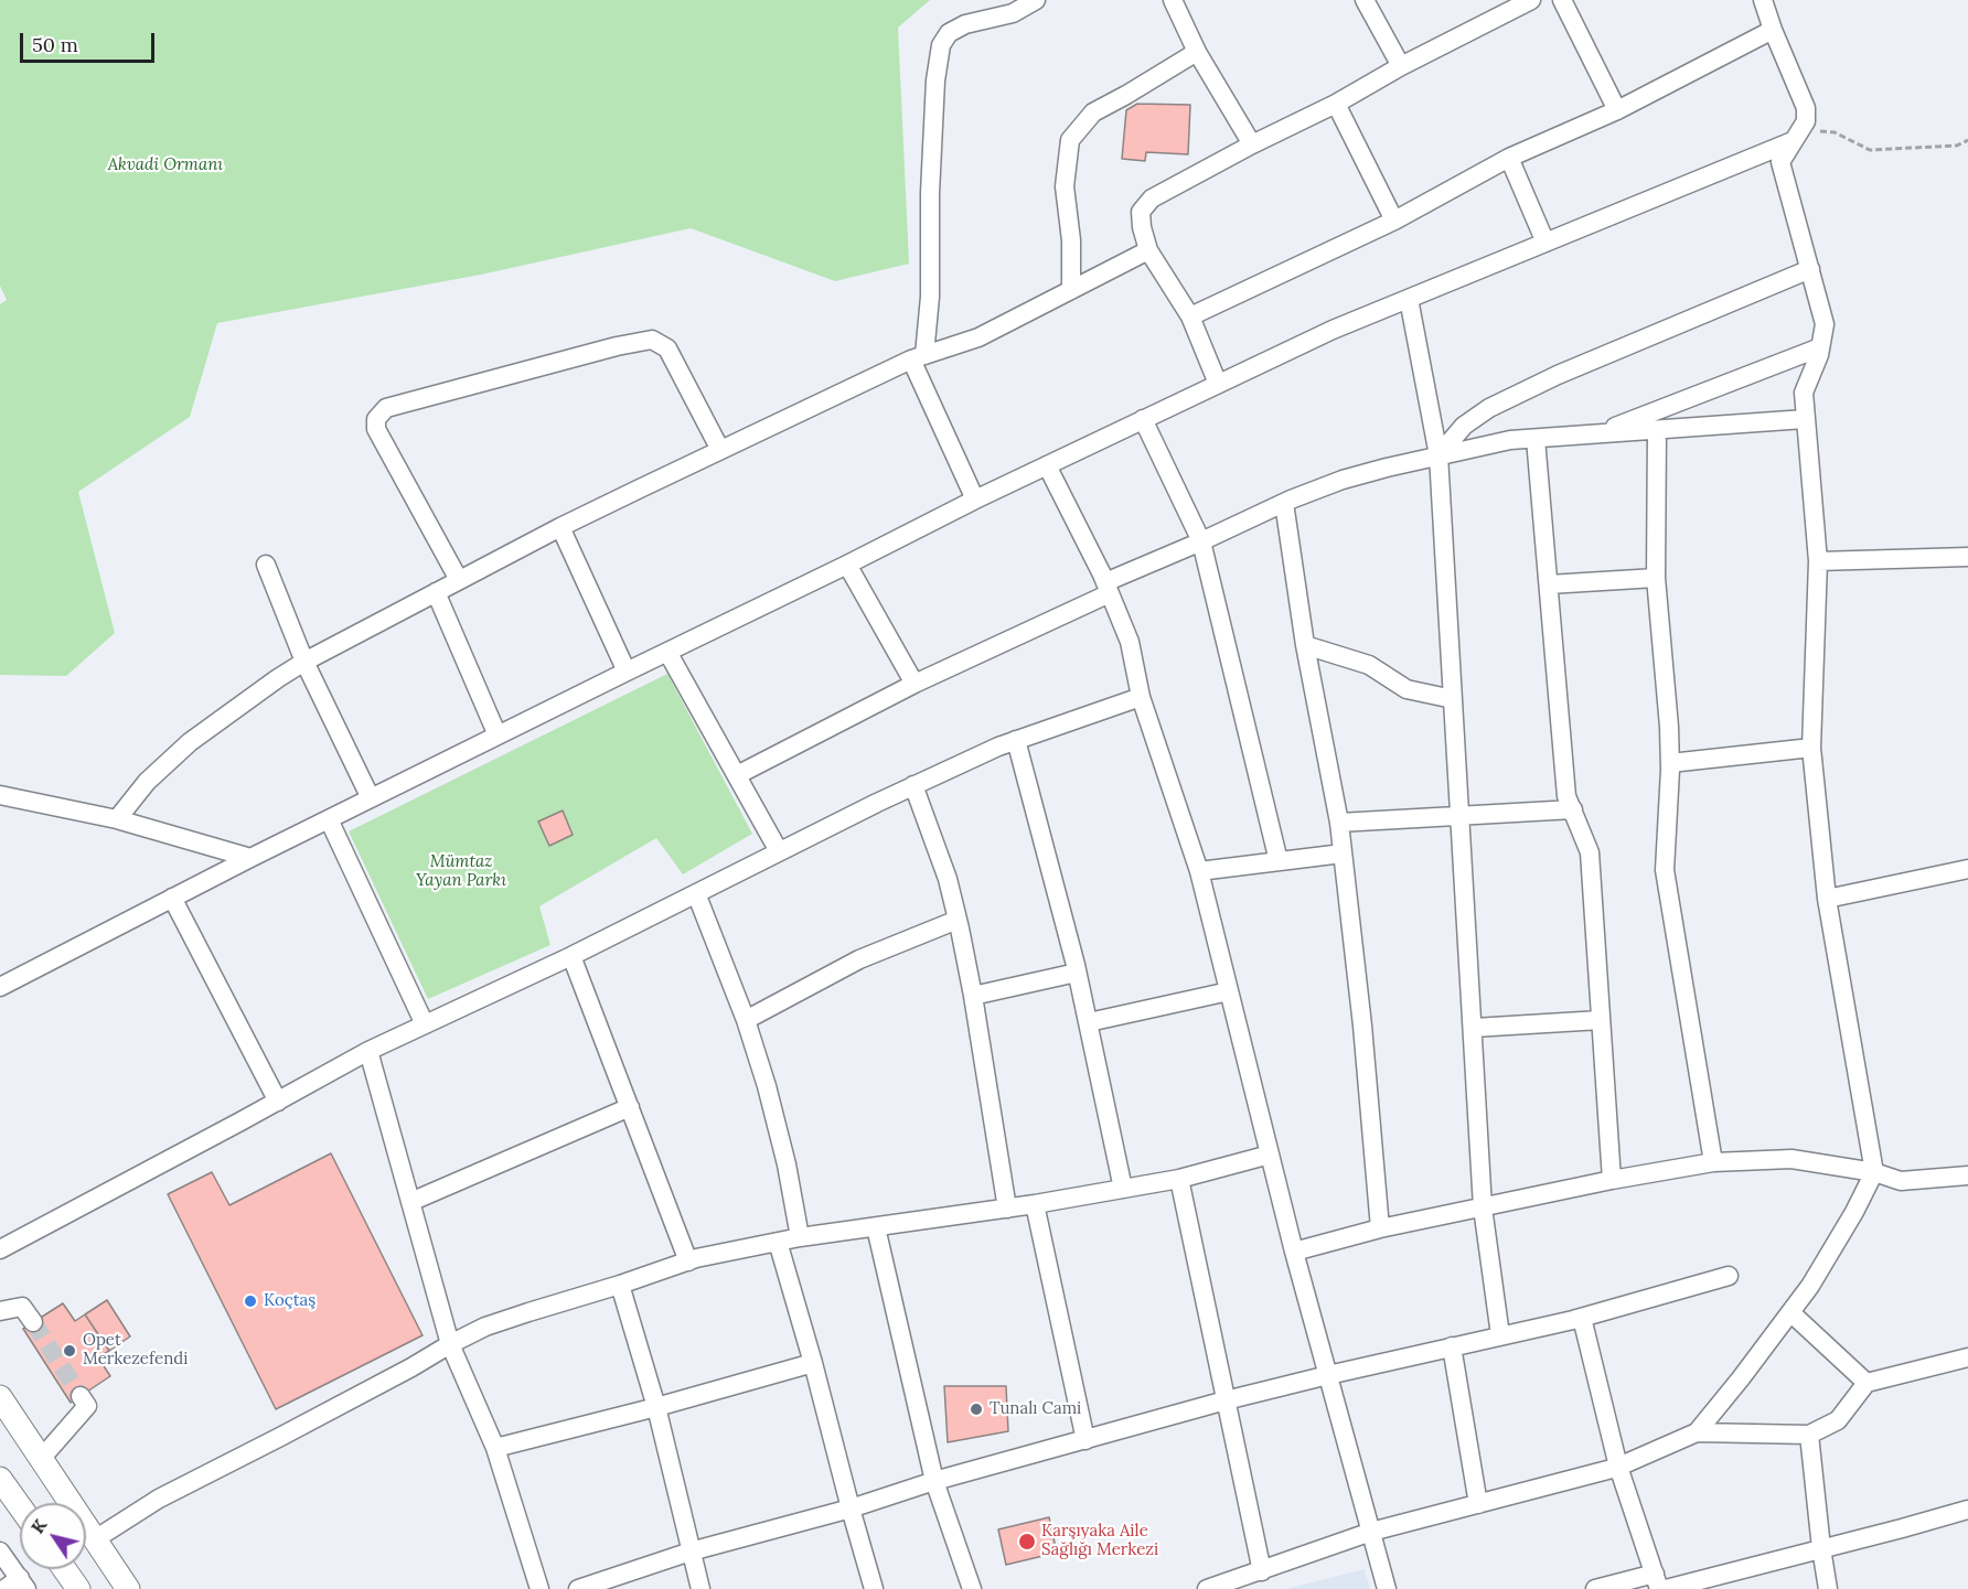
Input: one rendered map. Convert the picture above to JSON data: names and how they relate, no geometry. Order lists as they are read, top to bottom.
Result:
{
  "parks": ["Akvadi Ormanı", "Mümtaz Yayan Parkı"],
  "places": [
    "Koçtaş",
    "Opet Merkezefendi",
    "Tunalı Cami",
    "Karşıyaka Aile Sağlığı Merkezi"
  ],
  "scale_bar": "50 m",
  "north": "top left"
}
